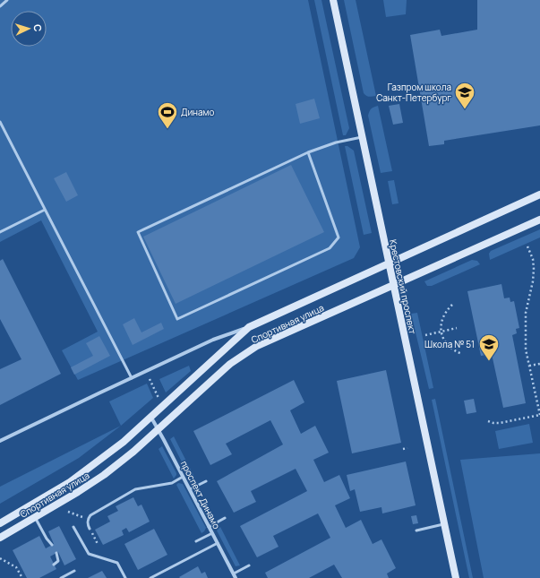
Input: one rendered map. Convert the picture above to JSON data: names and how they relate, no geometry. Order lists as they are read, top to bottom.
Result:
{
  "streets": {
    "street": ["Крестовский проспект", "Спортивная улица", "проспект Динамо"]
  },
  "crossings": [
    ["Крестовский проспект", "Спортивная улица"],
    ["Спортивная улица", "проспект Динамо"]
  ],
  "places": {
    "school or university": ["Газпром школа Санкт-Петербург", "Школа № 51"],
    "sports": ["Динамо"]
  },
  "north": "right"
}
